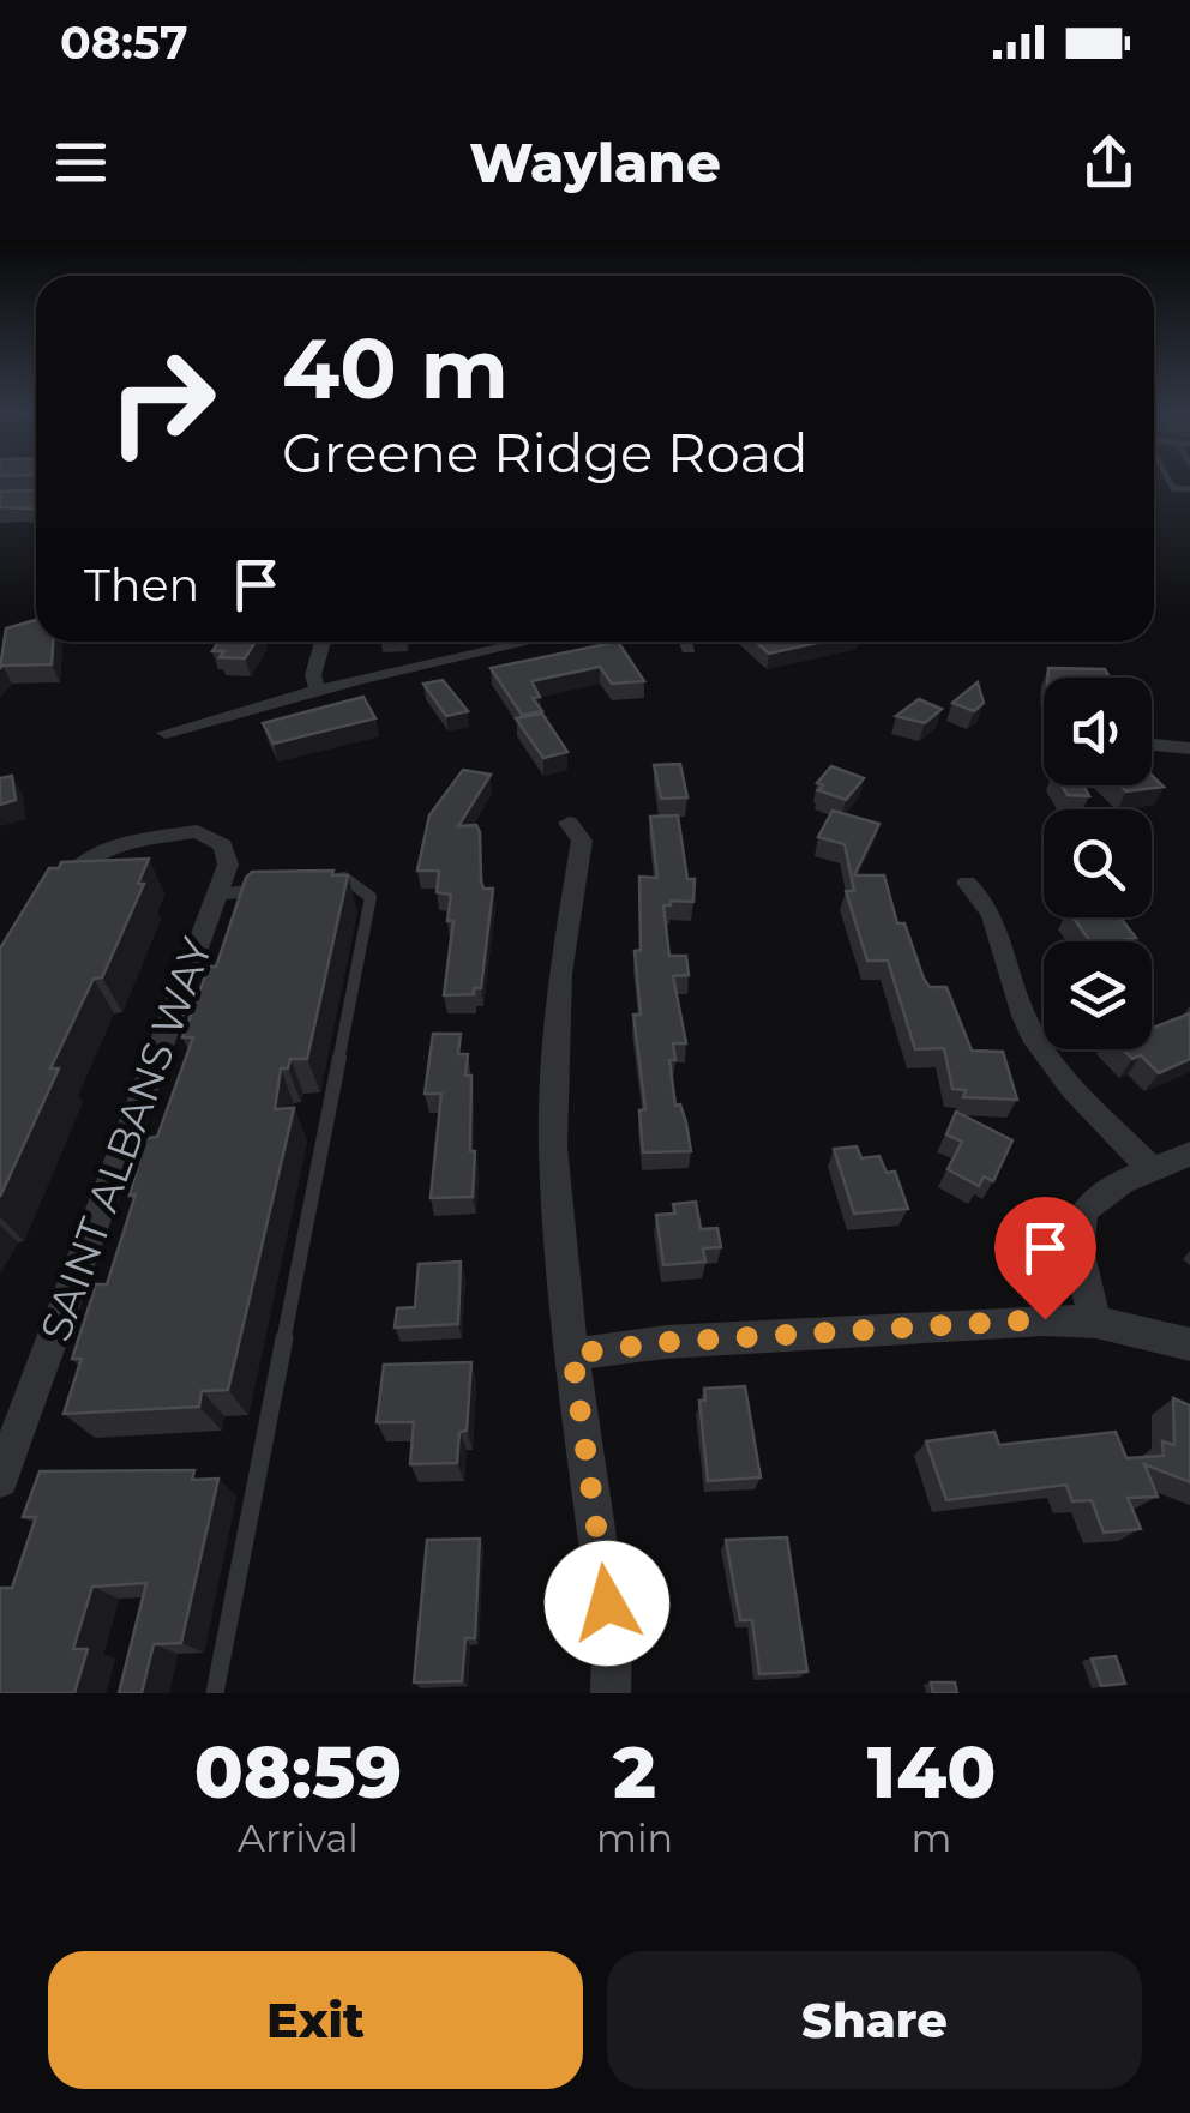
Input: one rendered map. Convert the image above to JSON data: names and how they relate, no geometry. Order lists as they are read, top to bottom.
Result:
{
  "streets": {
    "street": ["SAINT ALBANS WAY"]
  },
  "page": {
    "status": "08:57",
    "header": "Waylane",
    "turn": ["40 m", "Greene Ridge Road"],
    "then": "Then",
    "eta": [
      "08:59",
      "Arrival",
      "2",
      "min",
      "140",
      "m"
    ],
    "buttons": ["Exit", "Share"]
  }
}
